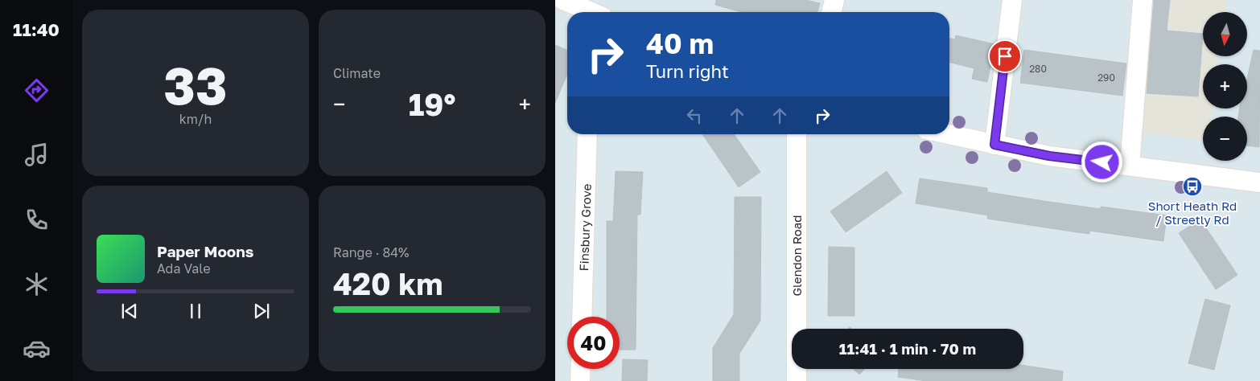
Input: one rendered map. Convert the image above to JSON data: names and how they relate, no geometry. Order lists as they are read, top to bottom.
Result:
{
  "streets": {
    "street": ["Finsbury Grove", "Glendon Road"]
  },
  "places": {
    "bus stop": ["Short Heath Rd / Streetly Rd"]
  },
  "house_numbers": ["280", "290"],
  "north": "bottom",
  "page": {
    "tabs": "11:40",
    "tile": [
      ["33", "km/h"],
      "Climate",
      ["Range · 84%", "420 km"]
    ],
    "map_buttons": ["+", "−"],
    "turn": ["40 m", "Turn right"],
    "heat": ["−", "19°", "+"],
    "song": ["Paper Moons", "Ada Vale"],
    "limit": "40",
    "trip": "11:41 · 1 min · 70 m"
  }
}
